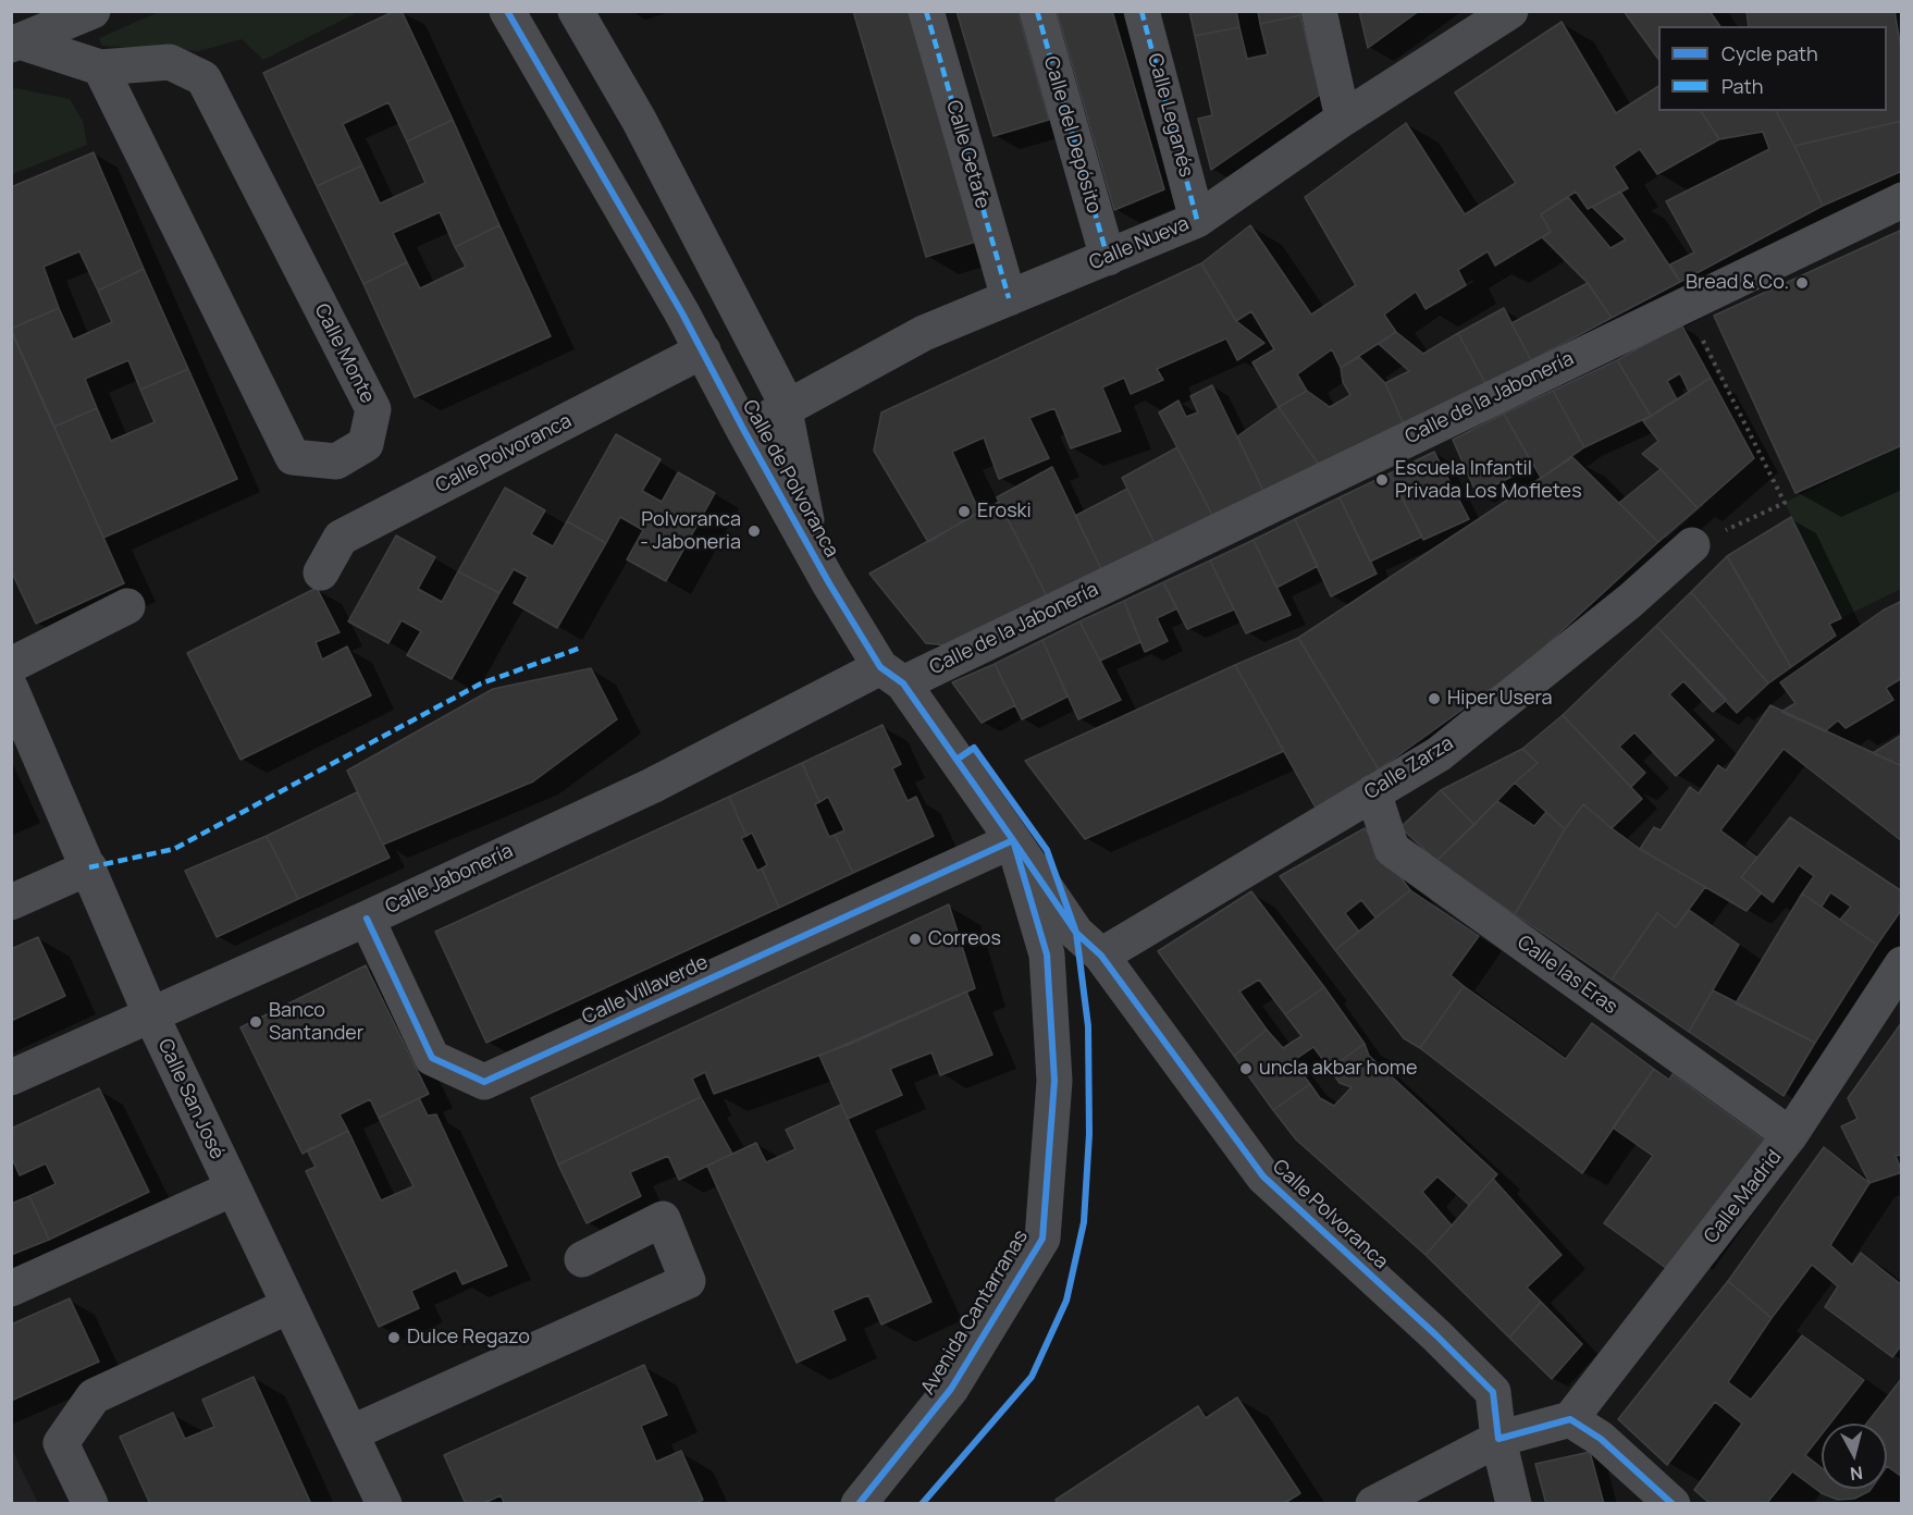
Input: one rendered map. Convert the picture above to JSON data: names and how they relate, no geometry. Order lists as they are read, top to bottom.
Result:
{
  "streets": {
    "street": [
      "Calle Leganés",
      "Calle del Depósito",
      "Calle Getafe",
      "Calle Nueva",
      "Calle Monte",
      "Calle de la Jabonería",
      "Calle Polvoranca",
      "Calle de Polvoranca",
      "Calle Zarza",
      "Calle Jabonería",
      "Calle las Eras",
      "Calle Villaverde",
      "Calle San José",
      "Calle Madrid",
      "Avenida Cantarranas"
    ]
  },
  "crossings": [
    ["Calle Leganés", "Calle Nueva"],
    ["Calle del Depósito", "Calle Nueva"],
    ["Calle Getafe", "Calle Nueva"],
    ["Calle Nueva", "Calle de Polvoranca"],
    ["Calle de la Jabonería", "Calle de Polvoranca"],
    ["Calle de la Jabonería", "Calle Jabonería"],
    ["Calle Polvoranca", "Calle de Polvoranca"],
    ["Calle Polvoranca", "Calle Zarza"],
    ["Calle Polvoranca", "Calle Villaverde"],
    ["Calle de Polvoranca", "Calle Jabonería"],
    ["Calle de Polvoranca", "Calle Villaverde"],
    ["Calle de Polvoranca", "Avenida Cantarranas"],
    ["Calle Zarza", "Calle las Eras"],
    ["Calle Jabonería", "Calle Villaverde"],
    ["Calle Jabonería", "Calle San José"],
    ["Calle las Eras", "Calle Madrid"]
  ],
  "places": [
    "Bread & Co.",
    "Escuela Infantil Privada Los Mofletes",
    "Eroski",
    "Polvoranca - Jaboneria",
    "Hiper Usera",
    "Correos",
    "Banco Santander",
    "uncla akbar home",
    "Dulce Regazo"
  ],
  "legend": ["Cycle path", "Path"],
  "north": "bottom"
}
